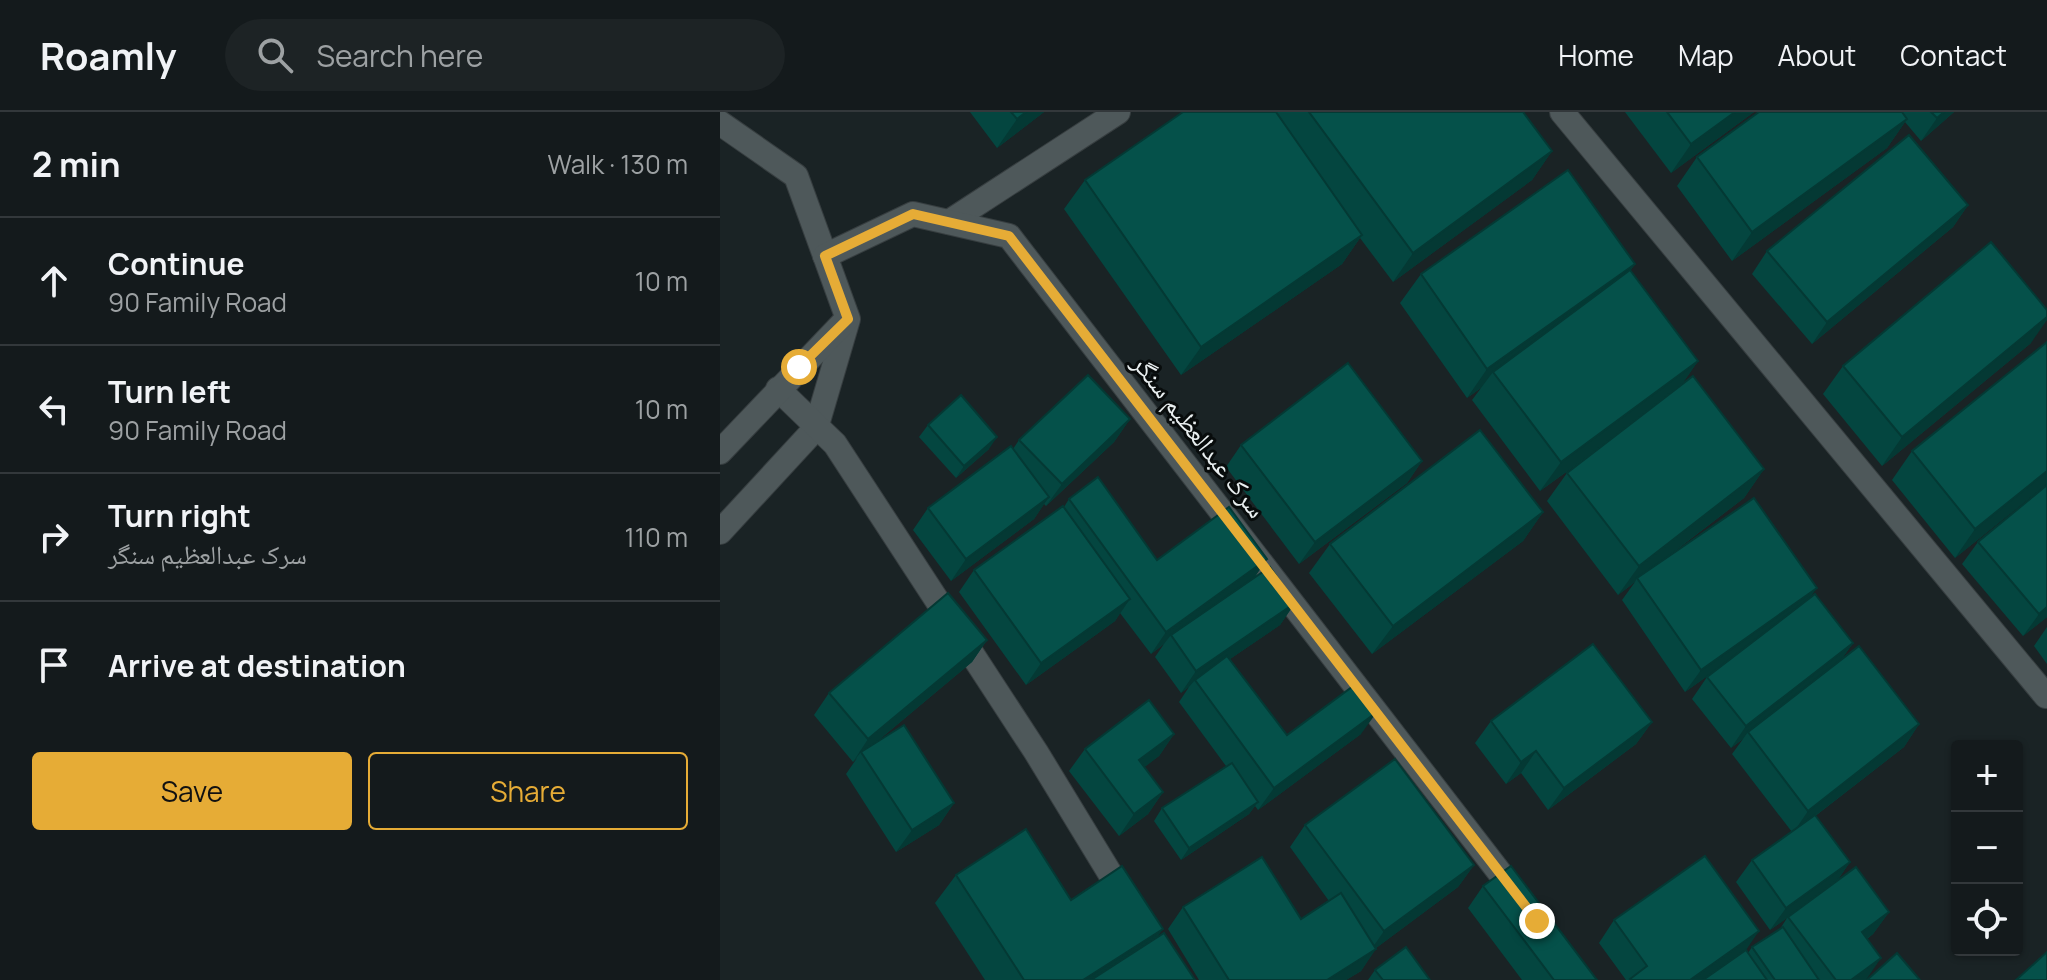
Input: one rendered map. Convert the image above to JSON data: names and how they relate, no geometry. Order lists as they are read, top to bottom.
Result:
{
  "streets": {
    "street": ["سرک عبدالعظیم سنگر"]
  },
  "page": {
    "header": "Roamly",
    "search": "Search here",
    "nav": [
      "Home",
      "Map",
      "About",
      "Contact"
    ],
    "heading": ["2 min", "Walk · 130 m"],
    "list": [
      ["Continue", "90 Family Road", "10 m"],
      ["Turn left", "90 Family Road", "10 m"],
      ["Turn right", "سرک عبدالعظیم سنگر", "110 m"],
      "Arrive at destination"
    ],
    "buttons": ["Save", "Share"],
    "map_buttons": ["+", "−"]
  }
}
